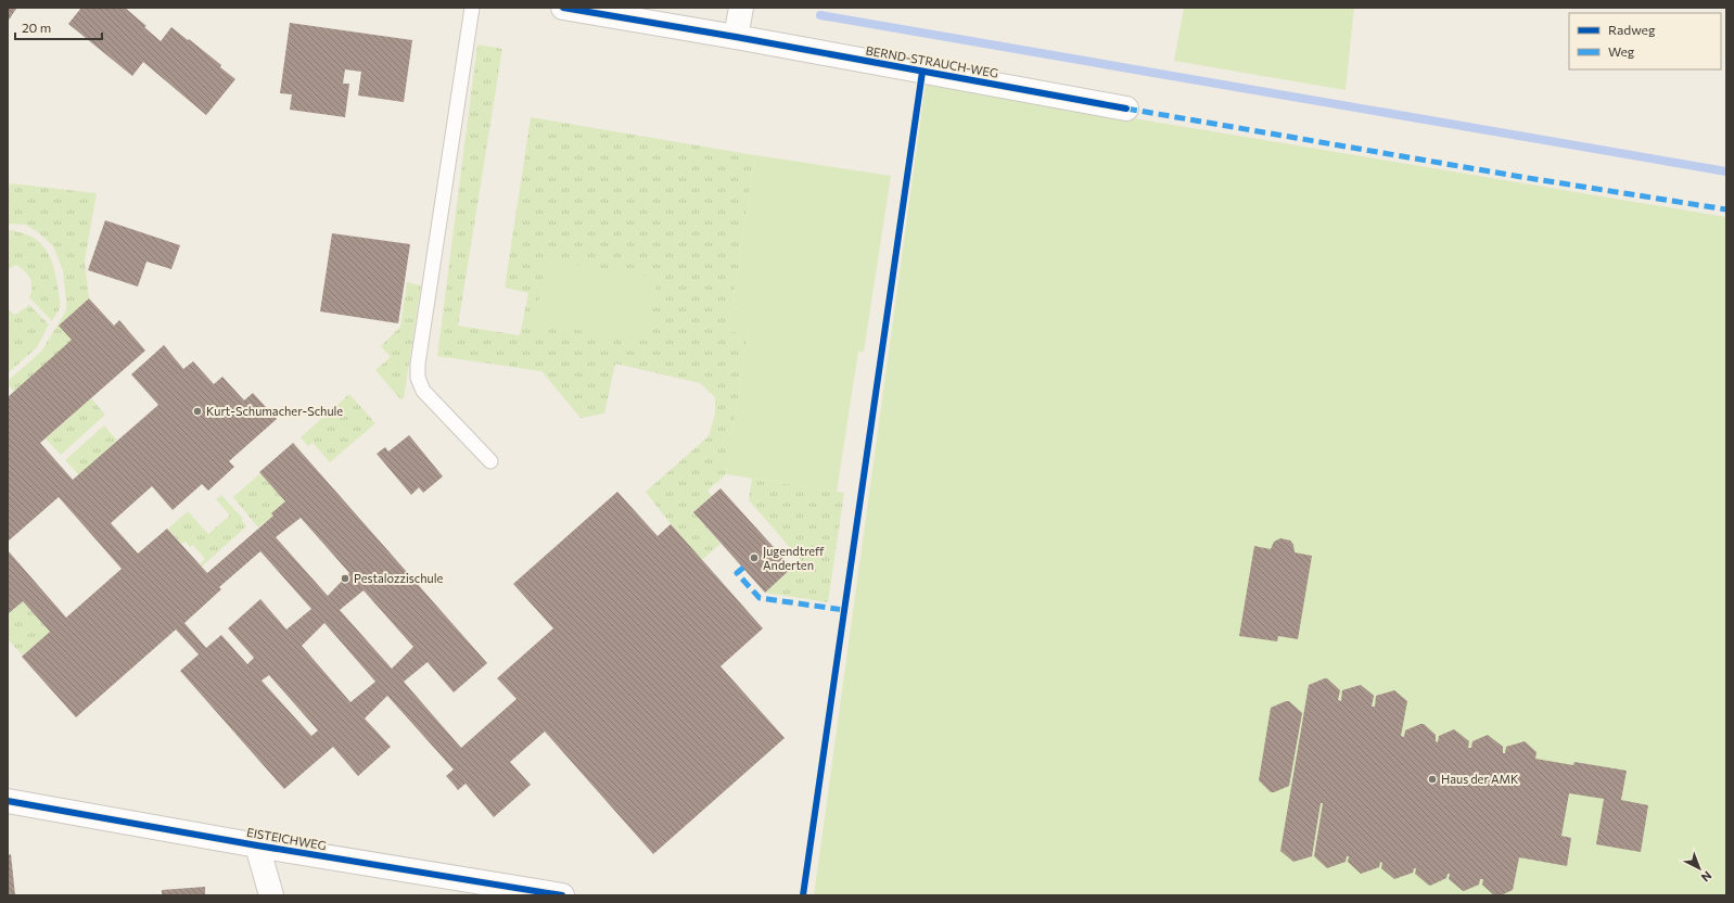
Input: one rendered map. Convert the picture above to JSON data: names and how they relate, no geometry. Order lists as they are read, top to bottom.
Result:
{
  "streets": {
    "street": ["BERND-STRAUCH-WEG", "EISTEICHWEG"]
  },
  "places": [
    "Kurt-Schumacher-Schule",
    "Jugendtreff Anderten",
    "Pestalozzischule",
    "Haus der AMK"
  ],
  "legend": ["Radweg", "Weg"],
  "scale_bar": "20 m",
  "north": "bottom right"
}
